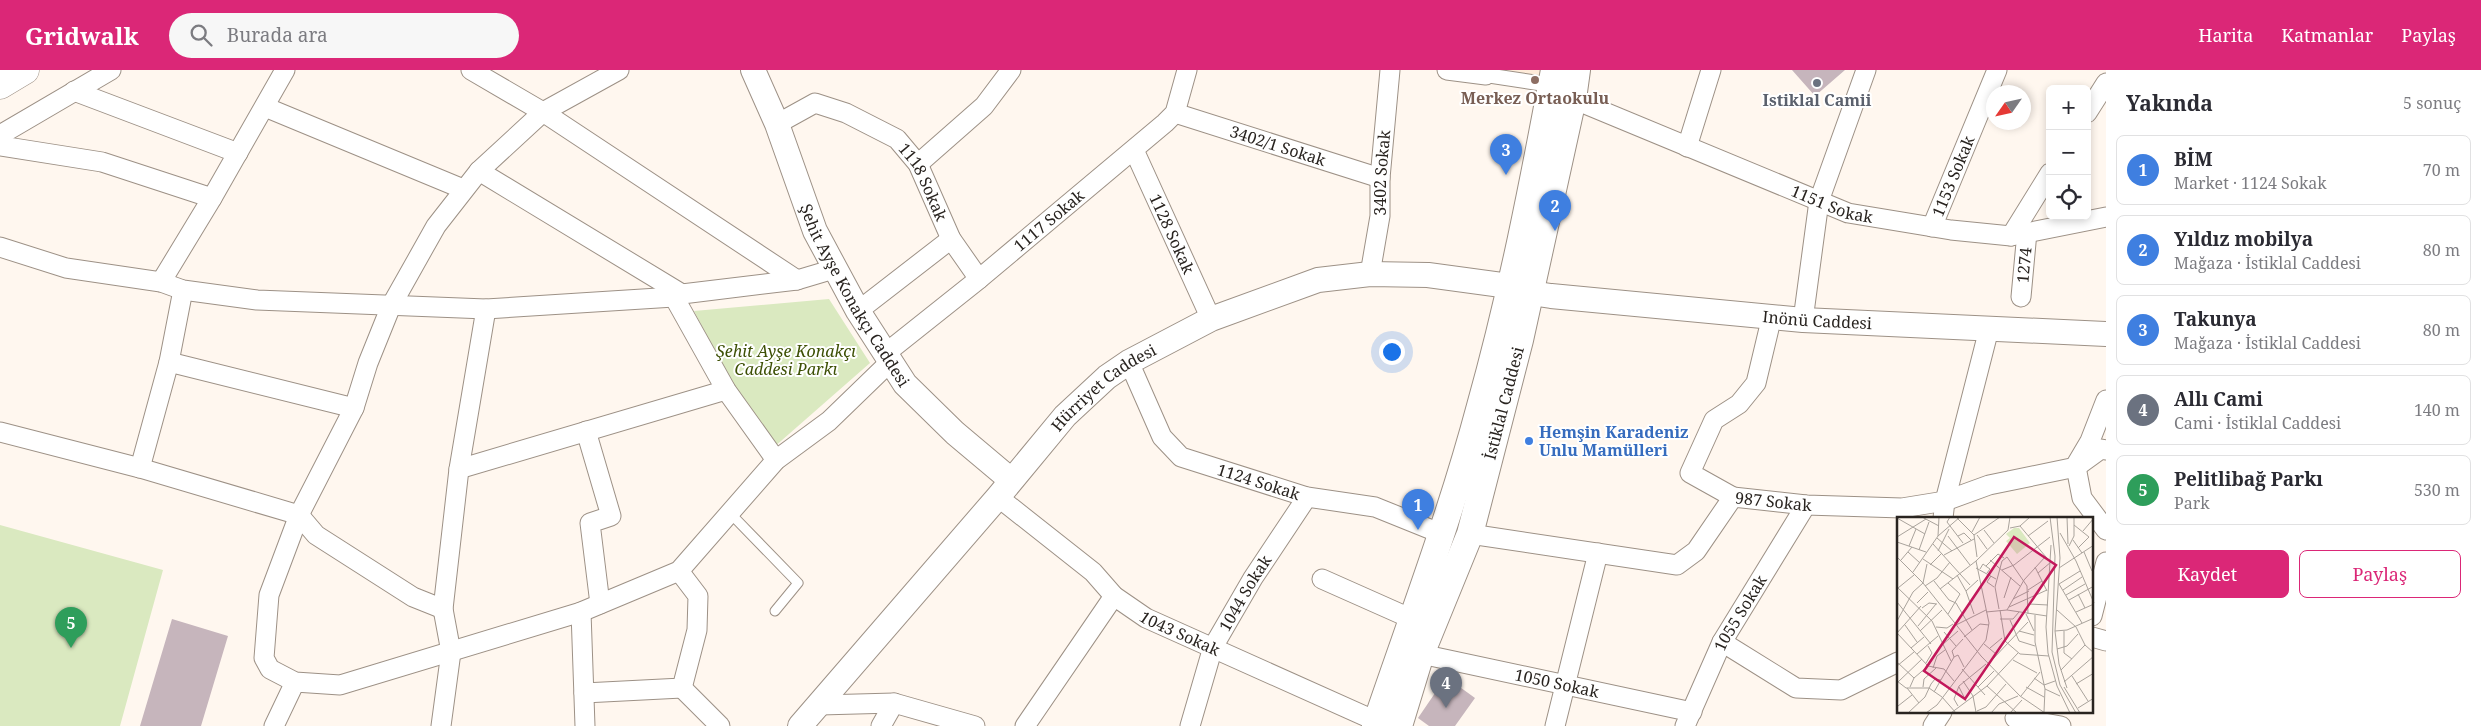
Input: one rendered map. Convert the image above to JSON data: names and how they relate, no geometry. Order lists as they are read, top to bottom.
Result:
{
  "streets": {
    "main road": ["İstiklal Caddesi"],
    "street": [
      "3402/1 Sokak",
      "3402 Sokak",
      "1153 Sokak",
      "1118 Sokak",
      "1151 Sokak",
      "1117 Sokak",
      "1128 Sokak",
      "1274",
      "Şehit Ayşe Konakçı Caddesi",
      "Inönü Caddesi",
      "Hürriyet Caddesi",
      "1124 Sokak",
      "987 Sokak",
      "1044 Sokak",
      "1055 Sokak",
      "1043 Sokak",
      "1050 Sokak"
    ]
  },
  "crossings": [
    ["3402/1 Sokak", "3402 Sokak"],
    ["3402/1 Sokak", "1117 Sokak"],
    ["3402 Sokak", "Hürriyet Caddesi"],
    ["1153 Sokak", "1151 Sokak"],
    ["1118 Sokak", "1117 Sokak"],
    ["1118 Sokak", "Şehit Ayşe Konakçı Caddesi"],
    ["1151 Sokak", "1274"],
    ["1151 Sokak", "İstiklal Caddesi"],
    ["1117 Sokak", "1128 Sokak"],
    ["1117 Sokak", "Şehit Ayşe Konakçı Caddesi"],
    ["1128 Sokak", "Hürriyet Caddesi"],
    ["Şehit Ayşe Konakçı Caddesi", "Hürriyet Caddesi"],
    ["Şehit Ayşe Konakçı Caddesi", "1043 Sokak"],
    ["Inönü Caddesi", "Hürriyet Caddesi"],
    ["Inönü Caddesi", "İstiklal Caddesi"],
    ["Hürriyet Caddesi", "İstiklal Caddesi"],
    ["Hürriyet Caddesi", "1124 Sokak"],
    ["Hürriyet Caddesi", "1043 Sokak"],
    ["İstiklal Caddesi", "1124 Sokak"],
    ["İstiklal Caddesi", "987 Sokak"],
    ["İstiklal Caddesi", "1043 Sokak"],
    ["İstiklal Caddesi", "1050 Sokak"],
    ["1124 Sokak", "1044 Sokak"],
    ["987 Sokak", "1055 Sokak"],
    ["1044 Sokak", "1043 Sokak"],
    ["1055 Sokak", "1050 Sokak"]
  ],
  "parks": ["Şehit Ayşe Konakçı Caddesi Parkı"],
  "places": ["Merkez Ortaokulu", "Istiklal Camii", "Hemşin Karadeniz Unlu Mamülleri"],
  "north": "bottom left",
  "page": {
    "header": "Gridwalk",
    "search": "Burada ara",
    "nav": ["Harita", "Katmanlar", "Paylaş"],
    "heading": ["Yakında", "5 sonuç"],
    "map_buttons": ["+", "−"],
    "pins": [
      "3",
      "2",
      "1",
      "5",
      "4"
    ],
    "list": [
      {
        "mark": "1",
        "name": "BİM",
        "note": "Market · 1124 Sokak",
        "value": "70 m"
      },
      {
        "mark": "2",
        "name": "Yıldız mobilya",
        "note": "Mağaza · İstiklal Caddesi",
        "value": "80 m"
      },
      {
        "mark": "3",
        "name": "Takunya",
        "note": "Mağaza · İstiklal Caddesi",
        "value": "80 m"
      },
      {
        "mark": "4",
        "name": "Allı Cami",
        "note": "Cami · İstiklal Caddesi",
        "value": "140 m"
      },
      {
        "mark": "5",
        "name": "Pelitlibağ Parkı",
        "note": "Park",
        "value": "530 m"
      }
    ],
    "buttons": ["Kaydet", "Paylaş"]
  }
}
